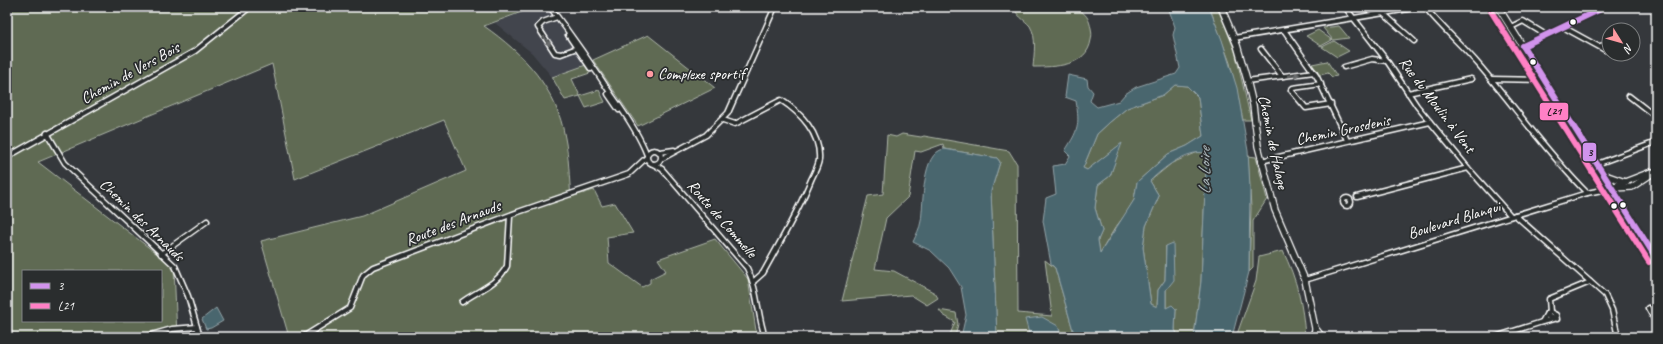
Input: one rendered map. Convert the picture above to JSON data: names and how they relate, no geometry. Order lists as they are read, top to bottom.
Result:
{
  "streets": {
    "main road": ["Chemin de Halage"],
    "street": [
      "Chemin de Vers Bois",
      "Rue du Moulin à Vent",
      "Chemin Grosdenis",
      "Route de Commelle",
      "Chemin des Arnauds",
      "Boulevard Blanqui",
      "Route des Arnauds"
    ]
  },
  "crossings": [
    ["Chemin de Vers Bois", "Chemin des Arnauds"],
    ["Rue du Moulin à Vent", "Chemin Grosdenis"],
    ["Rue du Moulin à Vent", "Boulevard Blanqui"],
    ["Chemin Grosdenis", "Chemin de Halage"],
    ["Chemin de Halage", "Boulevard Blanqui"],
    ["Route de Commelle", "Route des Arnauds"]
  ],
  "water": ["La Loire"],
  "places": ["Complexe sportif"],
  "lines": ["transit line 3", "transit line L21"],
  "legend": ["3", "L21"],
  "north": "bottom right"
}
